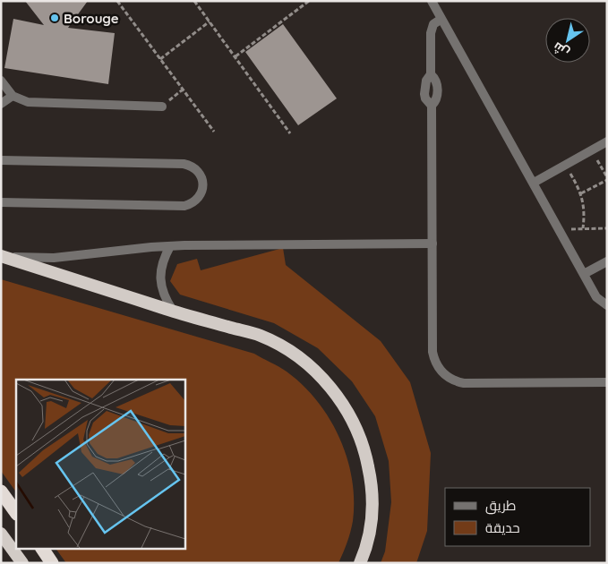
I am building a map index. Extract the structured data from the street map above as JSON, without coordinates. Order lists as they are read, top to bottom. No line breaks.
{"places":["Borouge"],"legend":["طريق","حديقة"],"north":"bottom left"}
